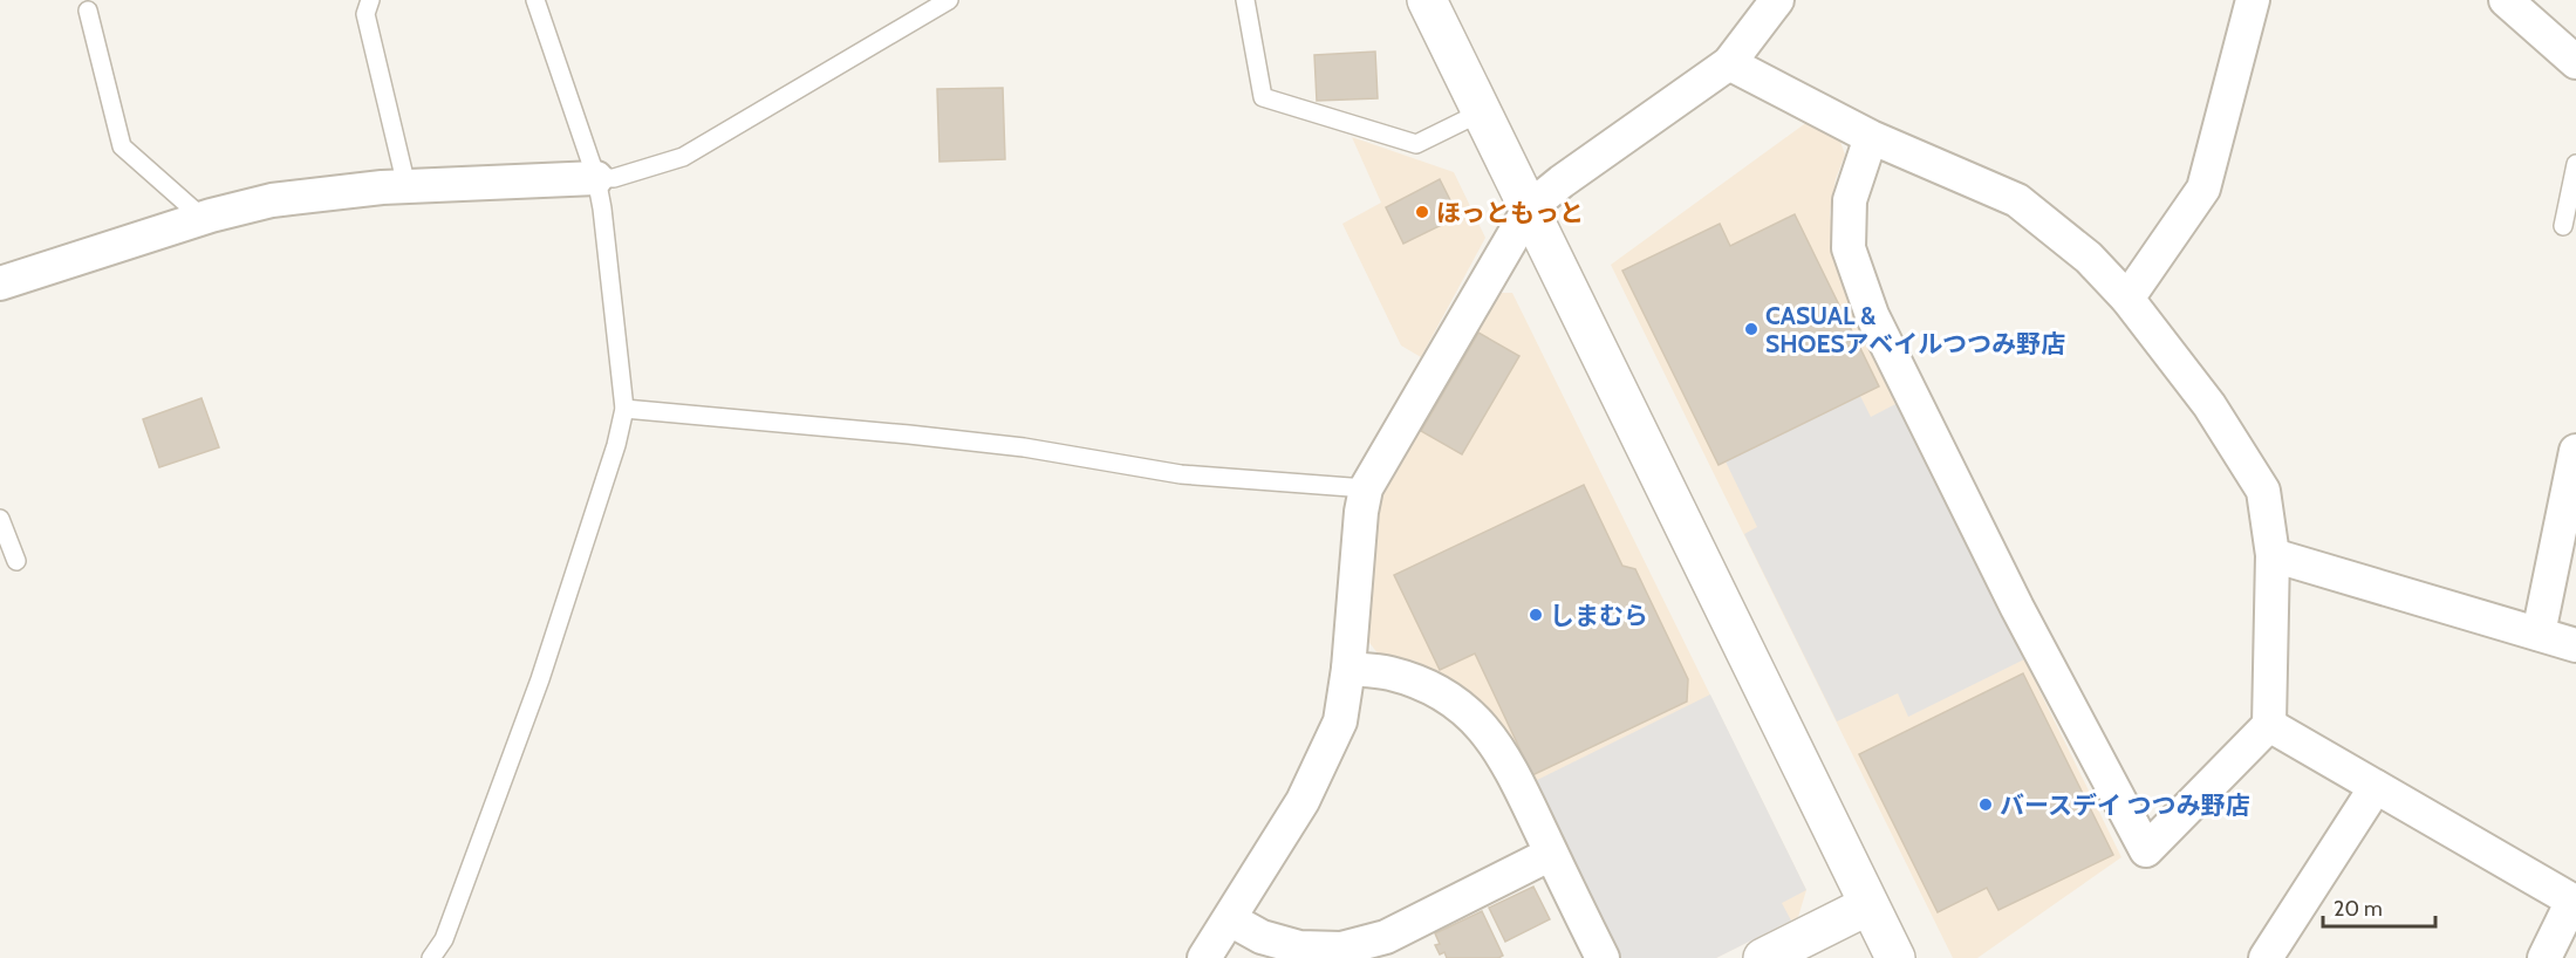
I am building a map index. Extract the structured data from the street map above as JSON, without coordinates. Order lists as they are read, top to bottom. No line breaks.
{"places":["ほっともっと","CASUAL & SHOESアベイルつつみ野店","しまむら","バースデイ つつみ野店"],"scale_bar":"20 m"}
